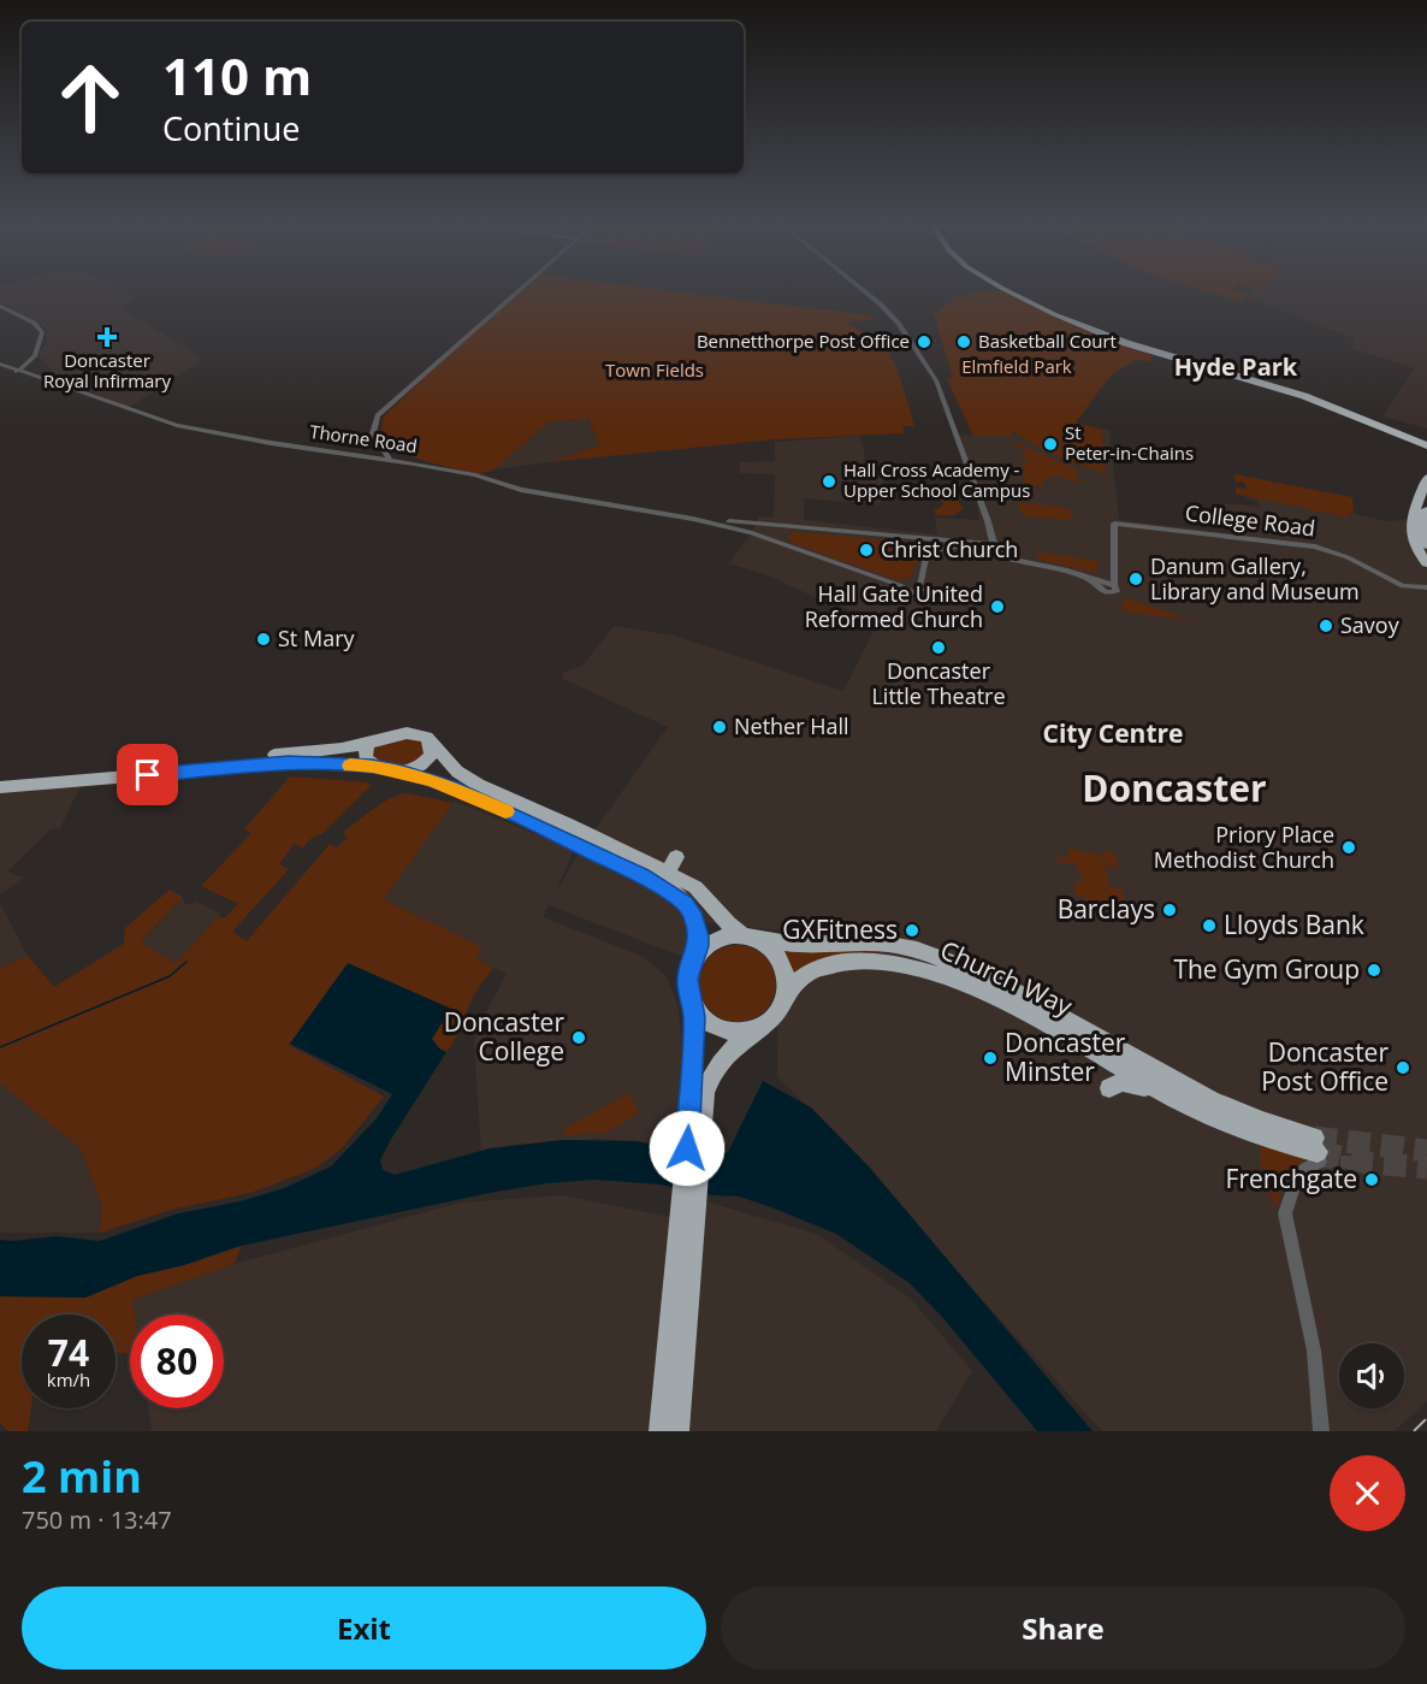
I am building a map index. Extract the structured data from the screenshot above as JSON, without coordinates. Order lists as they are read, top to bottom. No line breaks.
{"streets":{"highway":["Church Way"],"street":["Thorne Road","College Road"]},"districts":["Hyde Park","City Centre","Doncaster"],"parks":["Elmfield Park","Town Fields"],"places":{"health":["Doncaster Royal Infirmary"],"other":["Bennetthorpe Post Office","Basketball Court","St Peter-in-Chains","Hall Cross Academy - Upper School Campus","Christ Church","Danum Gallery, Library and Museum","Hall Gate United Reformed Church","Savoy","St Mary","Doncaster Little Theatre","Nether Hall","Priory Place Methodist Church","Barclays","Lloyds Bank","GXFitness","The Gym Group","Doncaster College","Doncaster Minster","Doncaster Post Office","Frenchgate"]},"page":{"turn":["110 m","Continue"],"speed":"74 km/h","limit":"80","heading":["2 min","750 m · 13:47"],"buttons":["Exit","Share"]}}
